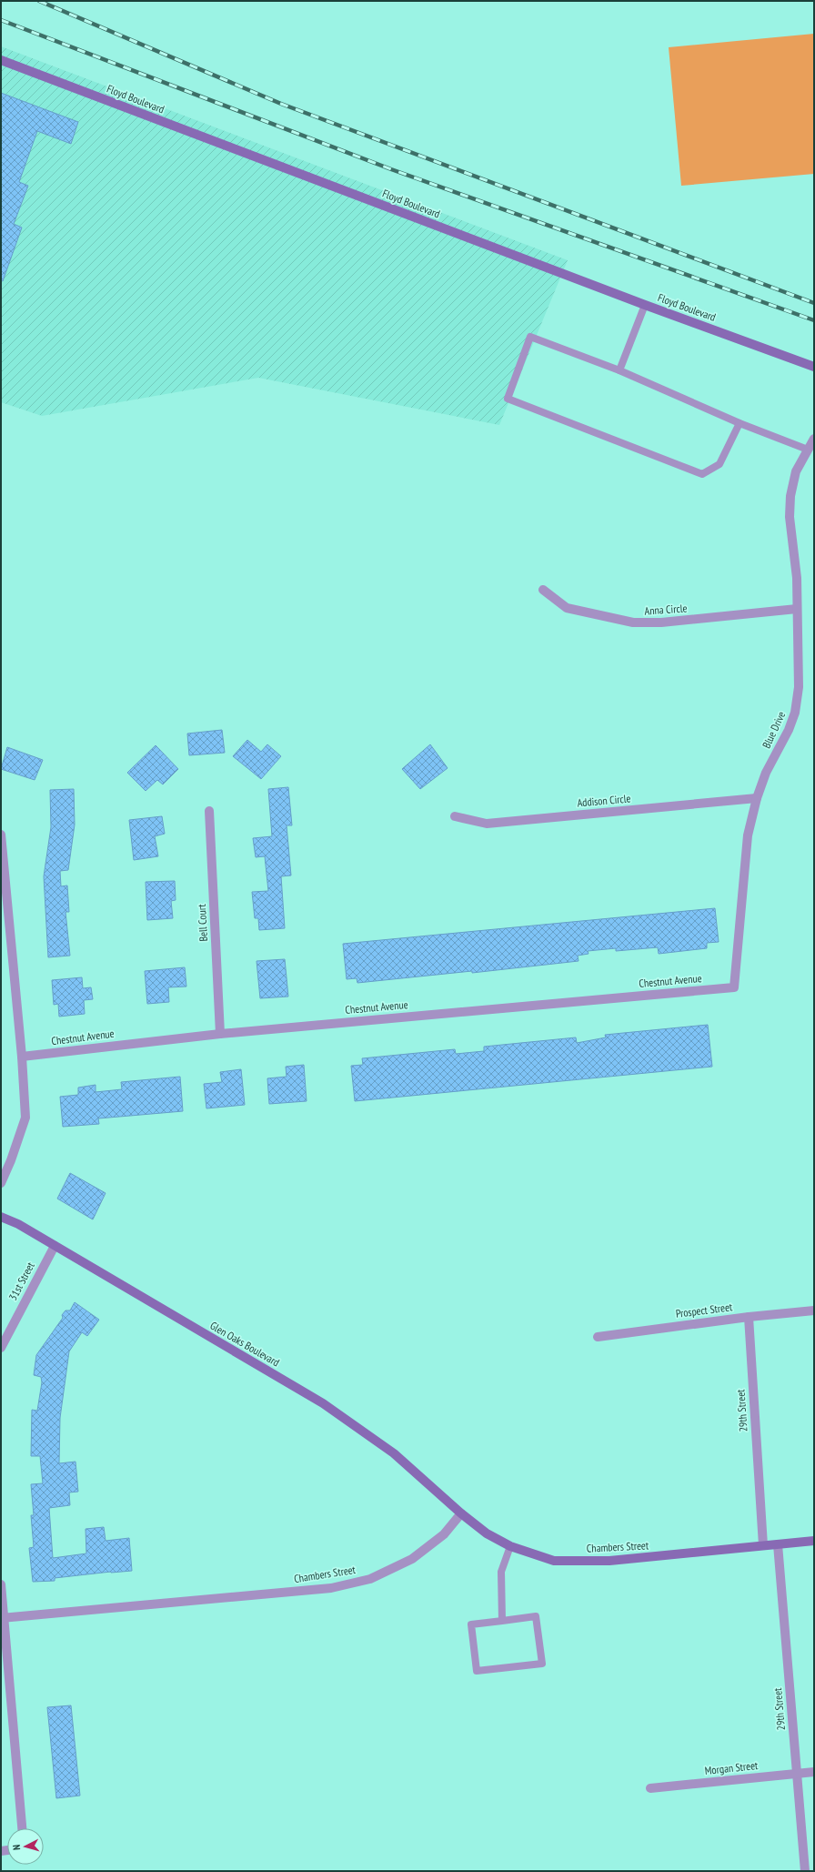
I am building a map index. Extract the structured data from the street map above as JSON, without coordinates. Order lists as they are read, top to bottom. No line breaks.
{"streets":{"main road":["Floyd Boulevard","Glen Oaks Boulevard","Chambers Street"],"street":["Anna Circle","Blue Drive","Addison Circle","Bell Court","Chestnut Avenue","31st Street","Prospect Street","29th Street","Morgan Street"]},"crossings":[["Anna Circle","Blue Drive"],["Blue Drive","Addison Circle"],["Blue Drive","Chestnut Avenue"],["Bell Court","Chestnut Avenue"],["31st Street","Glen Oaks Boulevard"],["Prospect Street","29th Street"],["Glen Oaks Boulevard","Chambers Street"],["29th Street","Chambers Street"],["29th Street","Morgan Street"]],"north":"left"}
